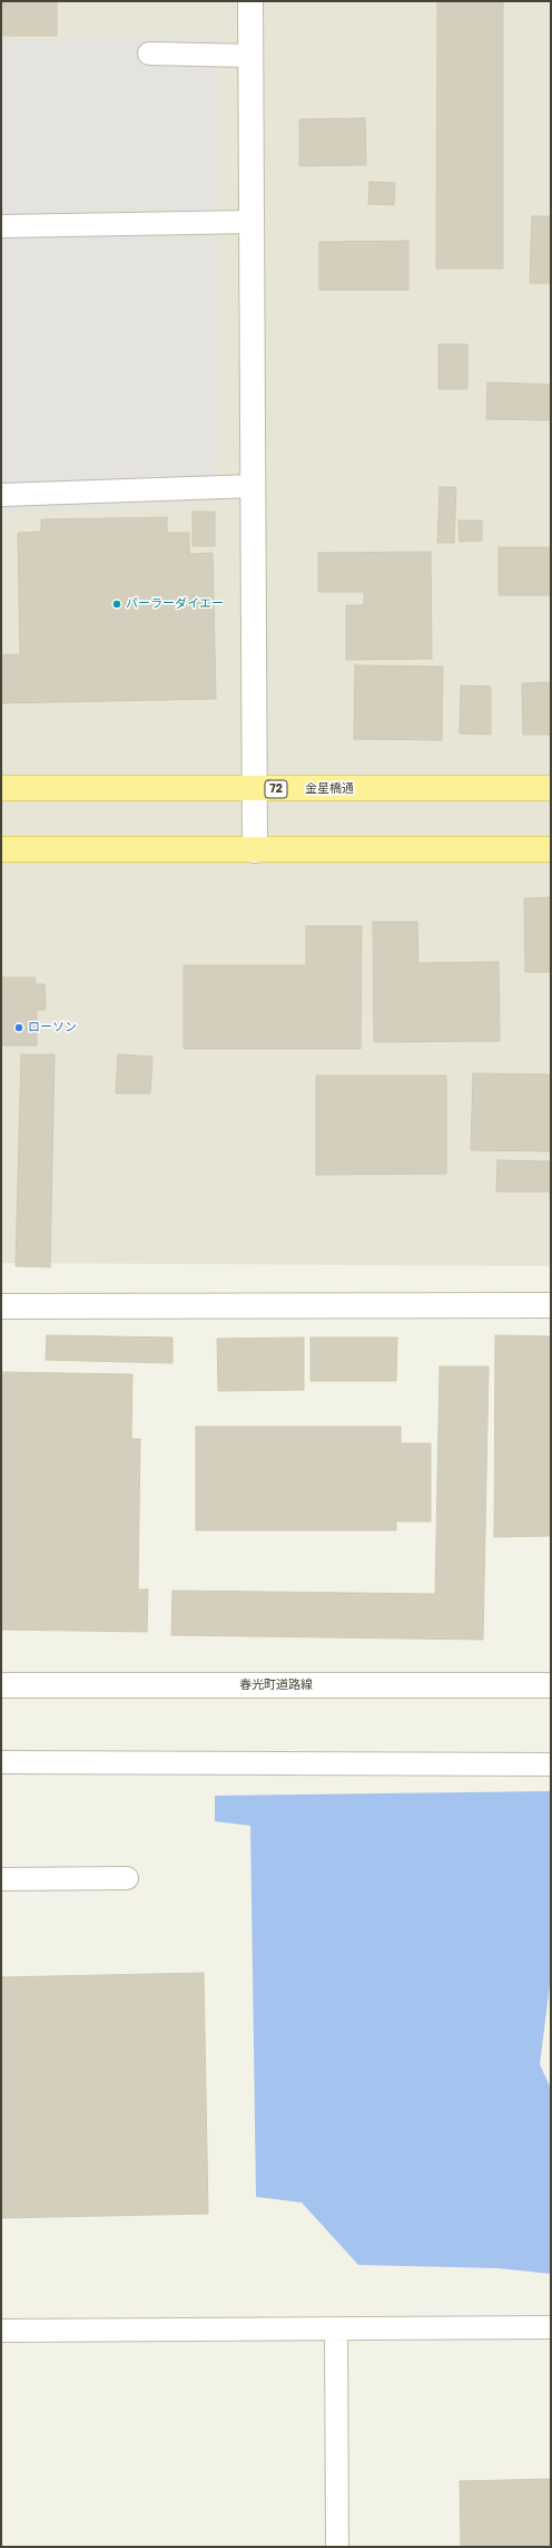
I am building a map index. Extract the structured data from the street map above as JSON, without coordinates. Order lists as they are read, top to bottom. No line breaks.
{"streets":{"main road":["72","金星橋通"],"street":["春光町道路線"]},"places":["パーラーダイエー","ローソン"]}
